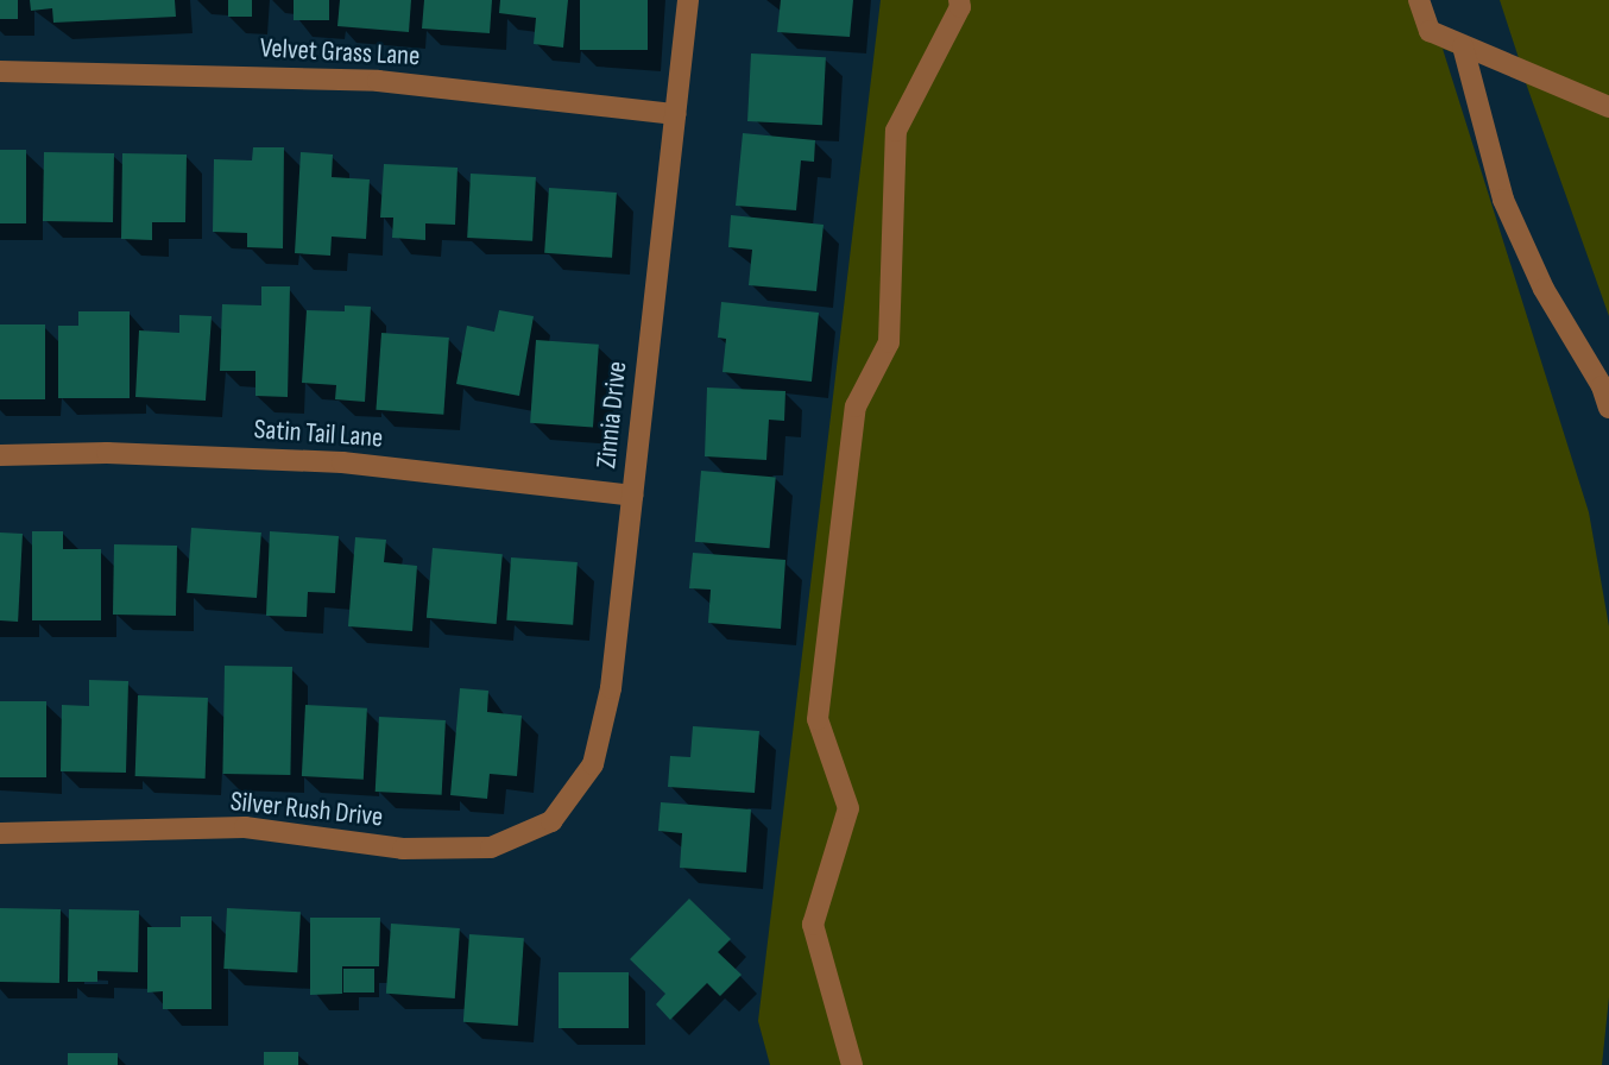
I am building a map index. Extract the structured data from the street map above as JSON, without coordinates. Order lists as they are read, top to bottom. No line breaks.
{"streets":{"street":["Velvet Grass Lane","Zinnia Drive","Satin Tail Lane","Silver Rush Drive"]},"crossings":[["Velvet Grass Lane","Zinnia Drive"],["Zinnia Drive","Satin Tail Lane"],["Zinnia Drive","Silver Rush Drive"]]}
